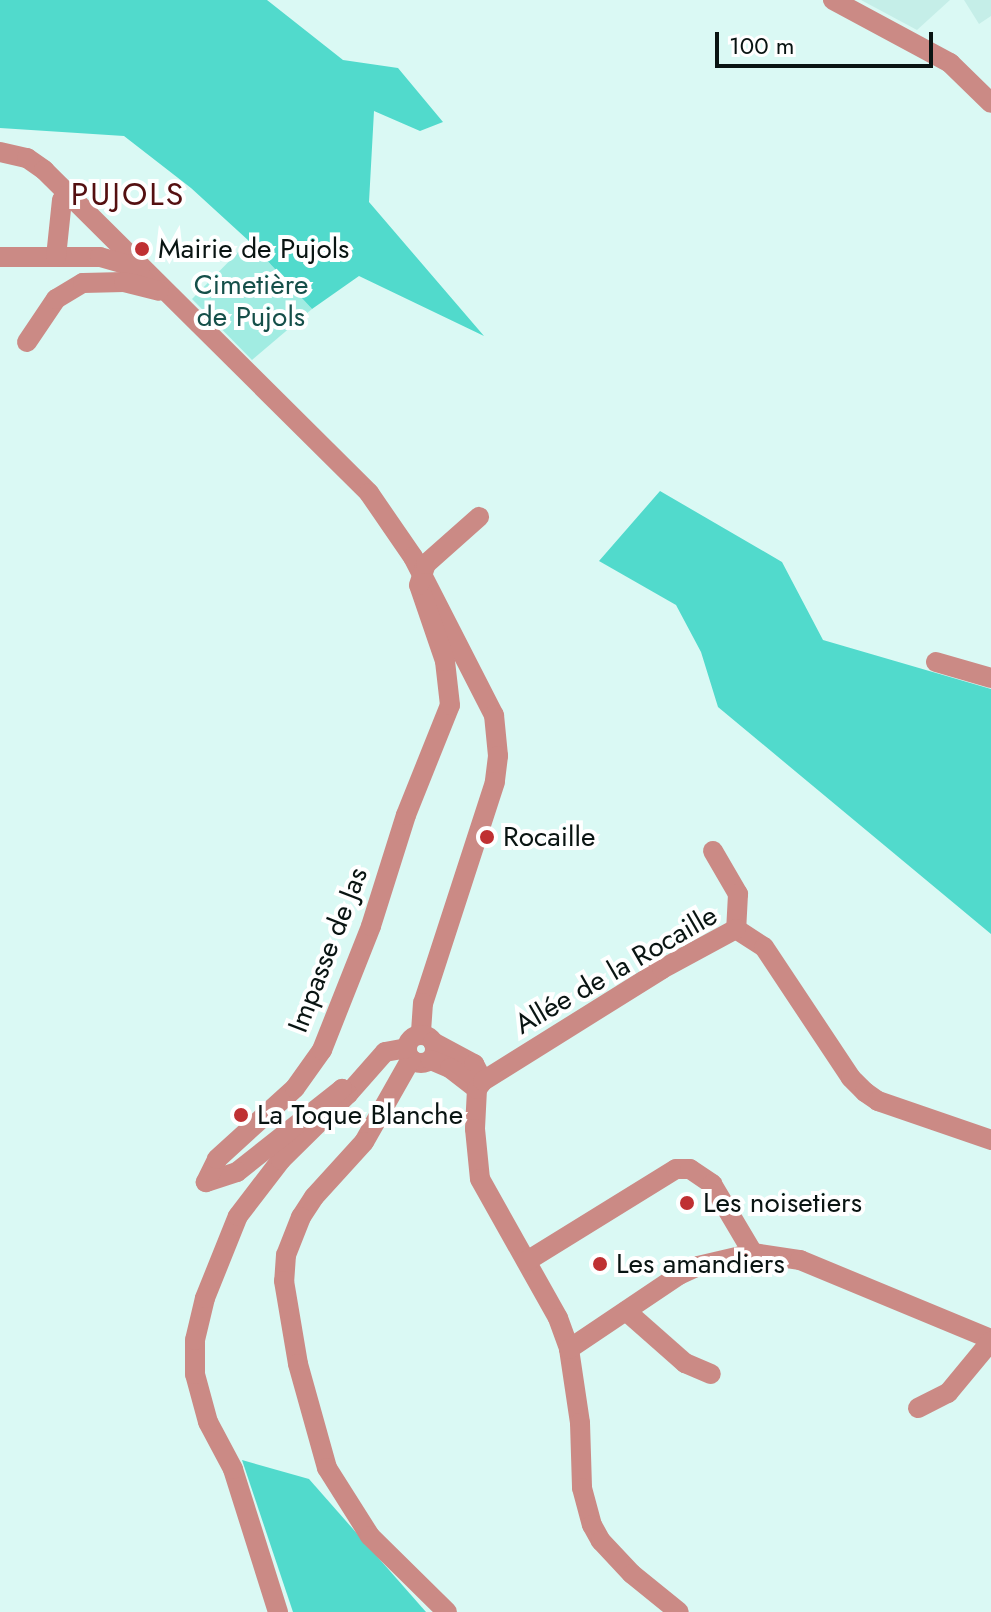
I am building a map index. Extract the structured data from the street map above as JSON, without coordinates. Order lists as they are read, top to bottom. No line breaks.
{"streets":{"street":["Impasse de Jas","Allée de la Rocaille"]},"districts":["PUJOLS"],"parks":["Cimetière de Pujols"],"places":["Mairie de Pujols","Rocaille","La Toque Blanche","Les noisetiers","Les amandiers"],"scale_bar":"100 m"}
